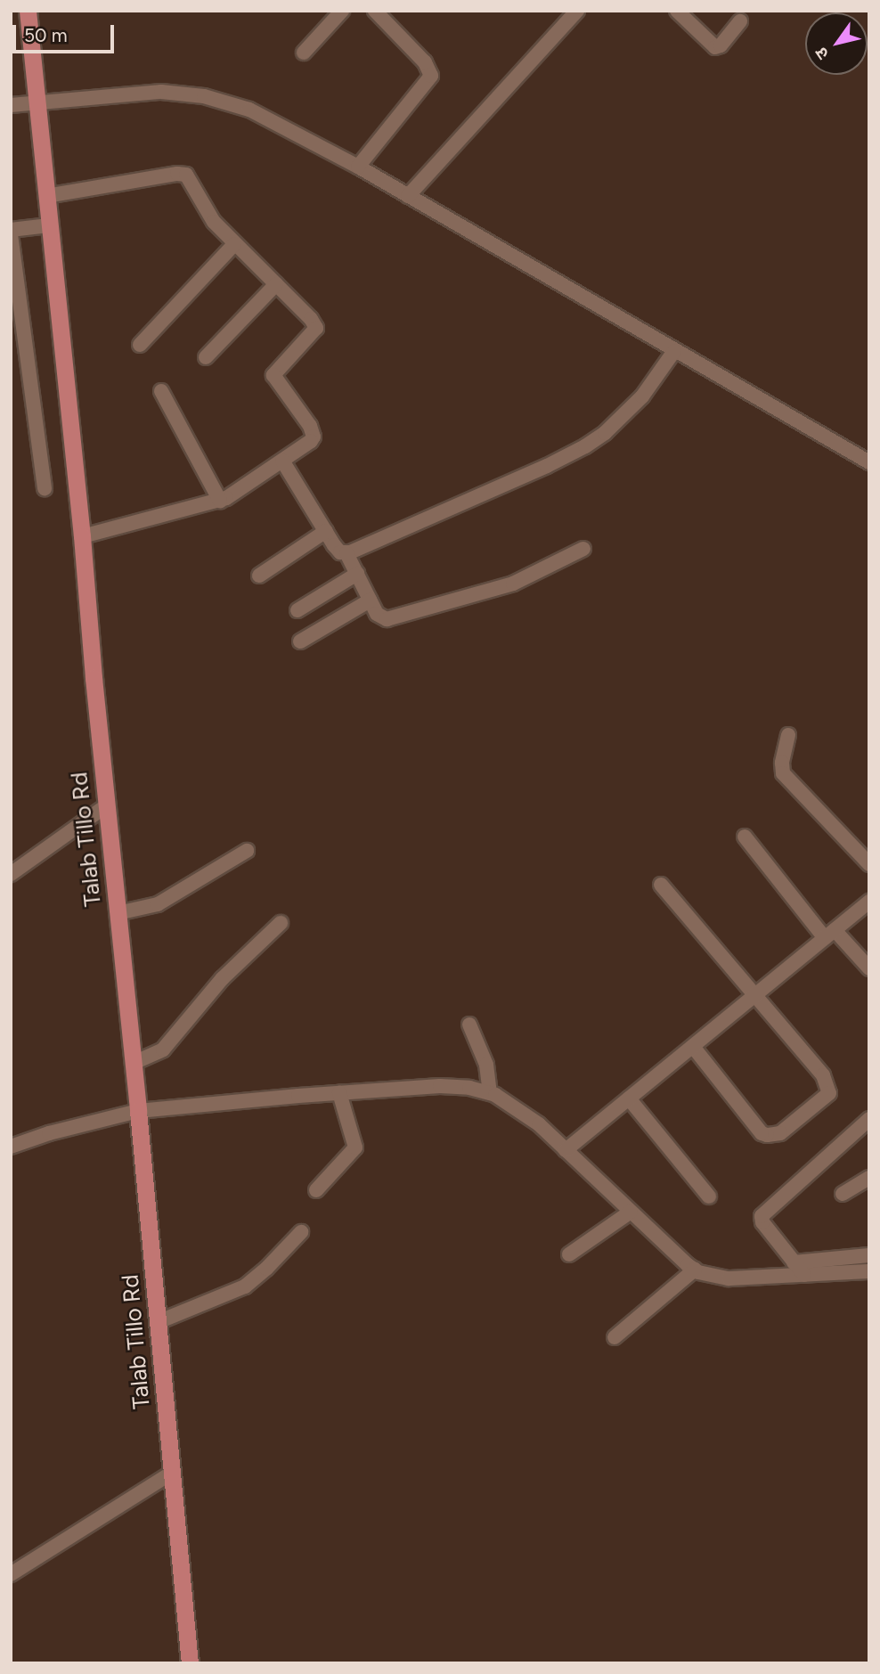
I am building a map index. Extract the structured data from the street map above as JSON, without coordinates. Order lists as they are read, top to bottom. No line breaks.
{"streets":{"main road":["Talab Tillo Rd"]},"scale_bar":"50 m","north":"bottom left"}
